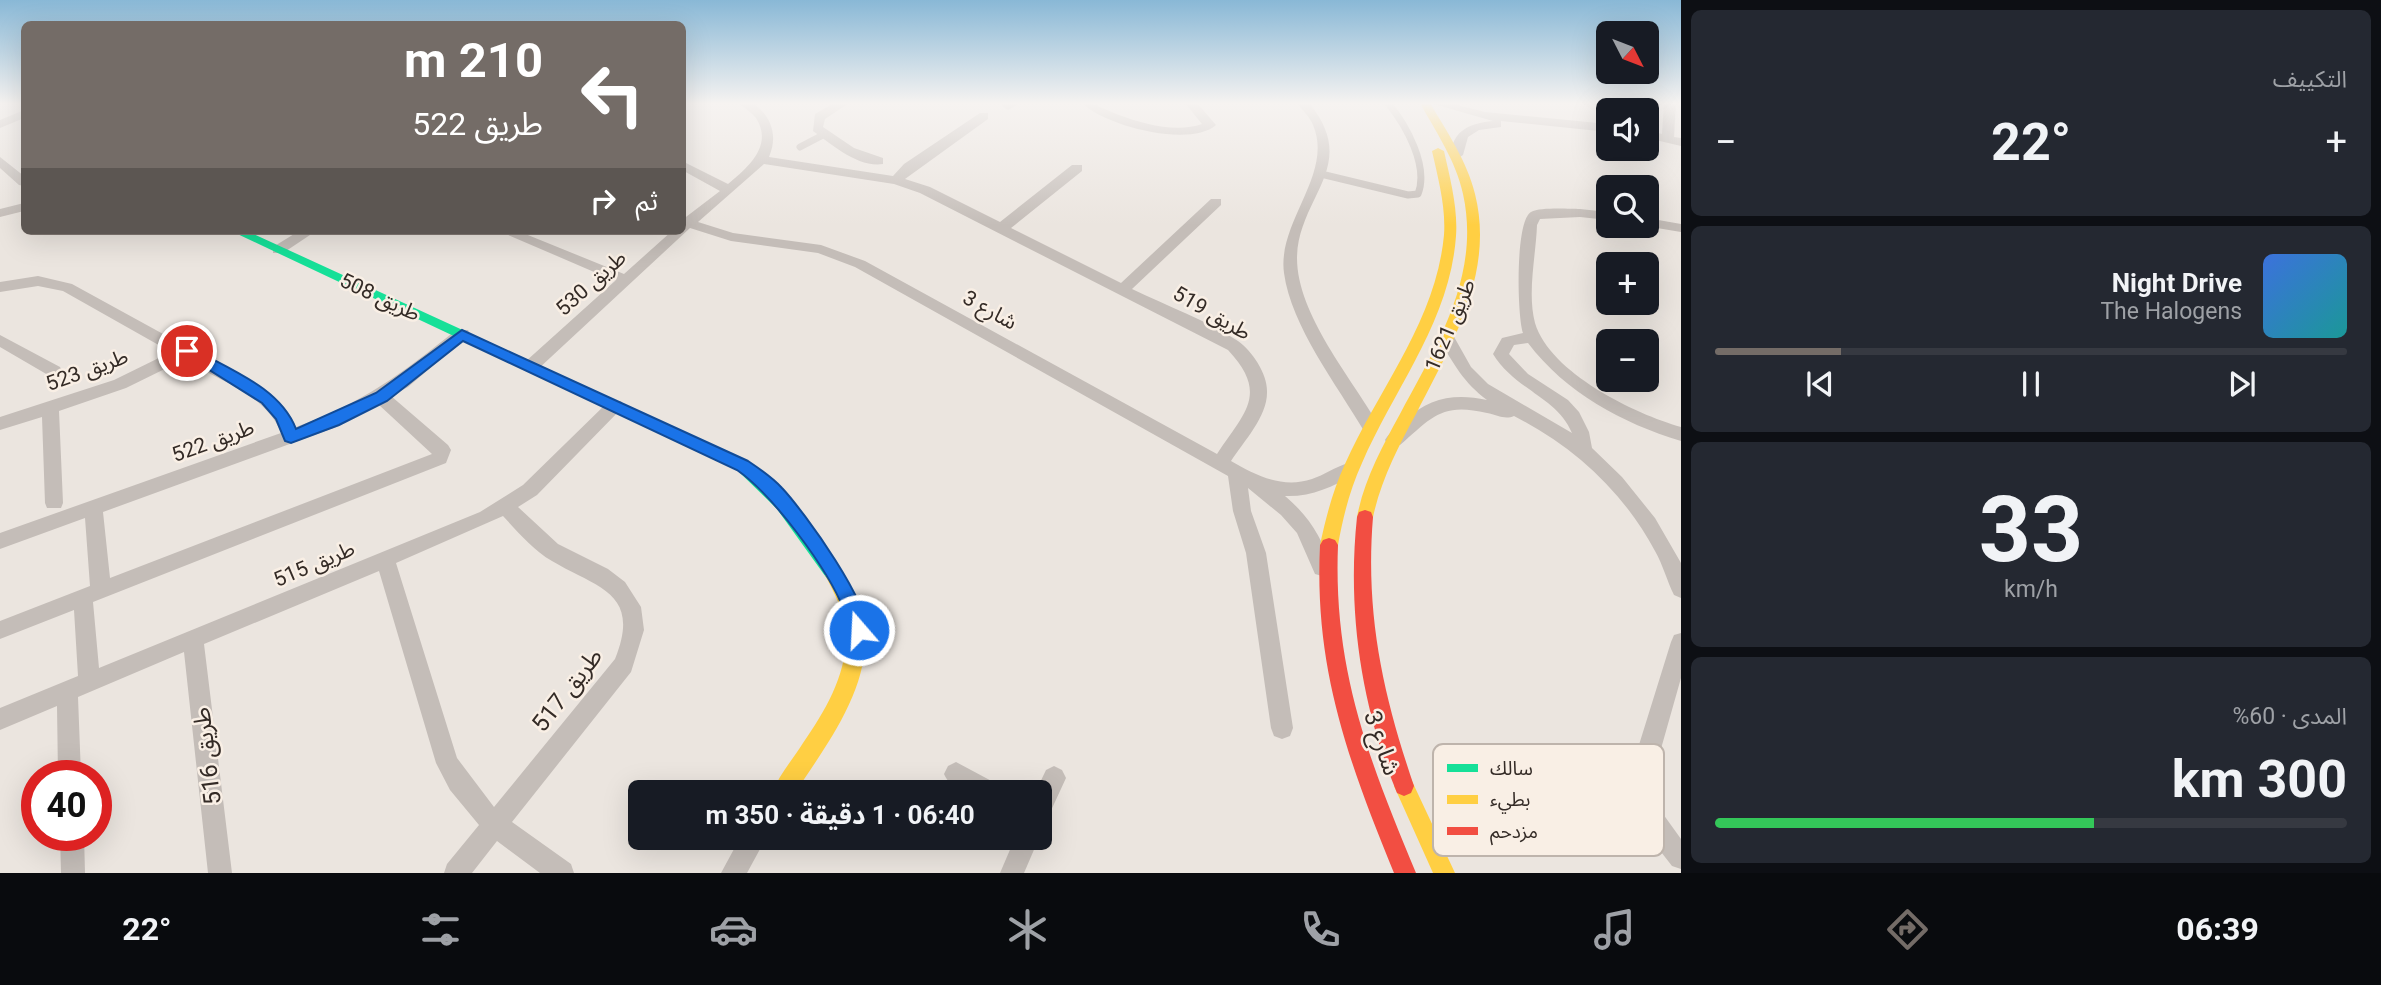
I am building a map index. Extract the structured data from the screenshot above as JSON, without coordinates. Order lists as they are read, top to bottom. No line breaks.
{"streets":{"street":["طريق 530","طريق 508","شارع 3","طريق 519","طريق 1621","طريق 523","طريق 522","طريق 515","طريق 517","طريق 516"]},"crossings":[["طريق 530","طريق 508"],["طريق 530","طريق 519"],["طريق 508","طريق 522"],["طريق 508","طريق 515"],["شارع 3","طريق 519"],["شارع 3","طريق 1621"],["طريق 515","طريق 517"],["طريق 515","طريق 516"]],"legend":["سالك","بطيء","مزدحم"],"north":"bottom right","page":{"tile":["التكييف",["33","km/h"],["المدى · 60%","300 km"]],"map_buttons":["+","−"],"turn":["210 m","طريق 522"],"heat":["−","22°","+"],"then":"ثم","song":["Night Drive","The Halogens"],"limit":"40","trip":"06:40 · 1 دقيقة · 350 m","tabs":["06:39","22°"]}}
